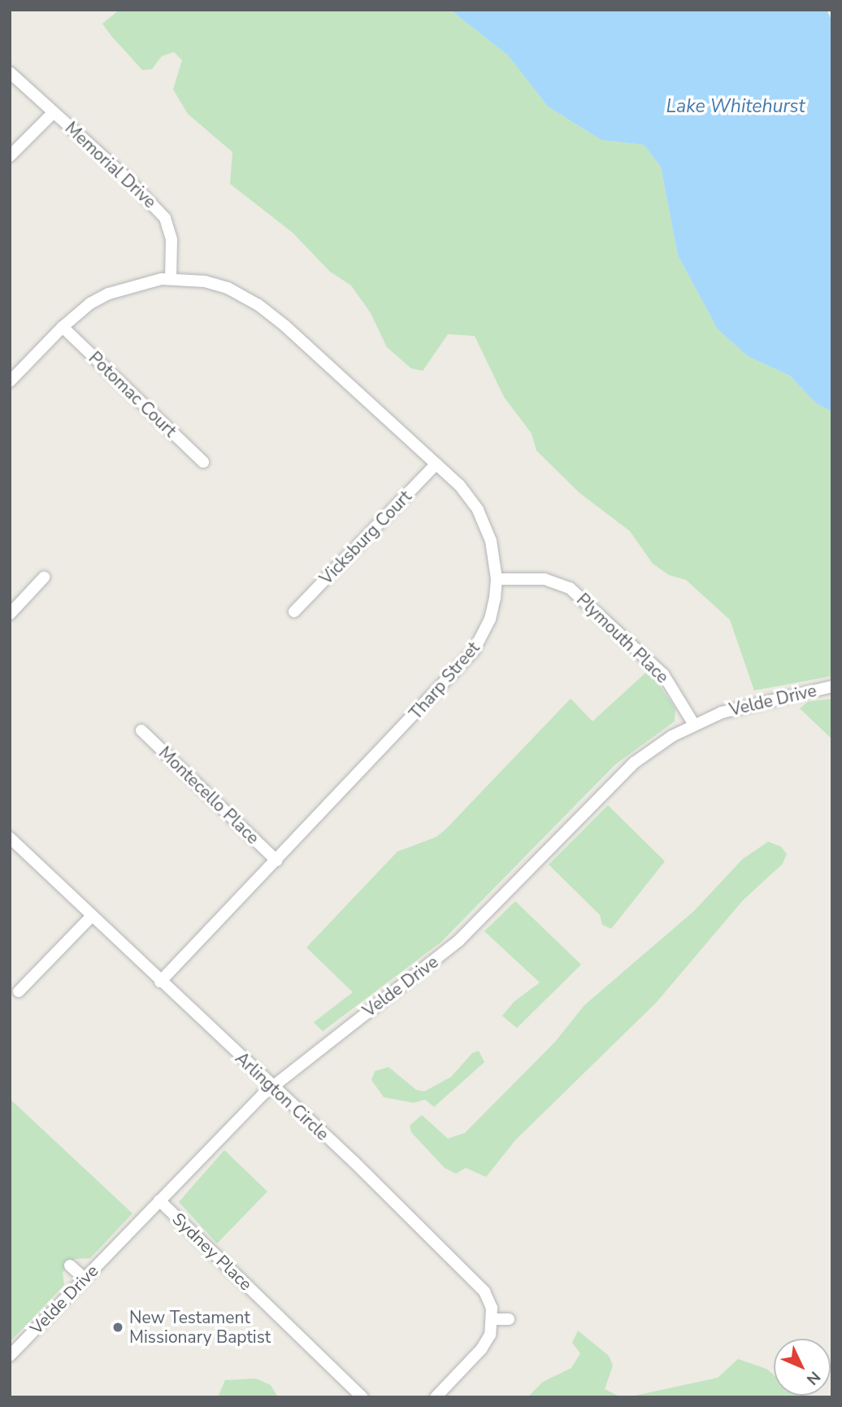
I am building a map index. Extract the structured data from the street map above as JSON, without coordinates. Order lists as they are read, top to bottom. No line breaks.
{"streets":{"street":["Memorial Drive","Potomac Court","Vicksburg Court","Plymouth Place","Tharp Street","Velde Drive","Montecello Place","Arlington Circle","Sydney Place"]},"crossings":[["Memorial Drive","Tharp Street"],["Vicksburg Court","Tharp Street"],["Plymouth Place","Tharp Street"],["Plymouth Place","Velde Drive"],["Tharp Street","Montecello Place"],["Tharp Street","Arlington Circle"],["Velde Drive","Arlington Circle"],["Velde Drive","Sydney Place"]],"water":["Lake Whitehurst"],"places":["New Testament Missionary Baptist"],"north":"bottom right"}
